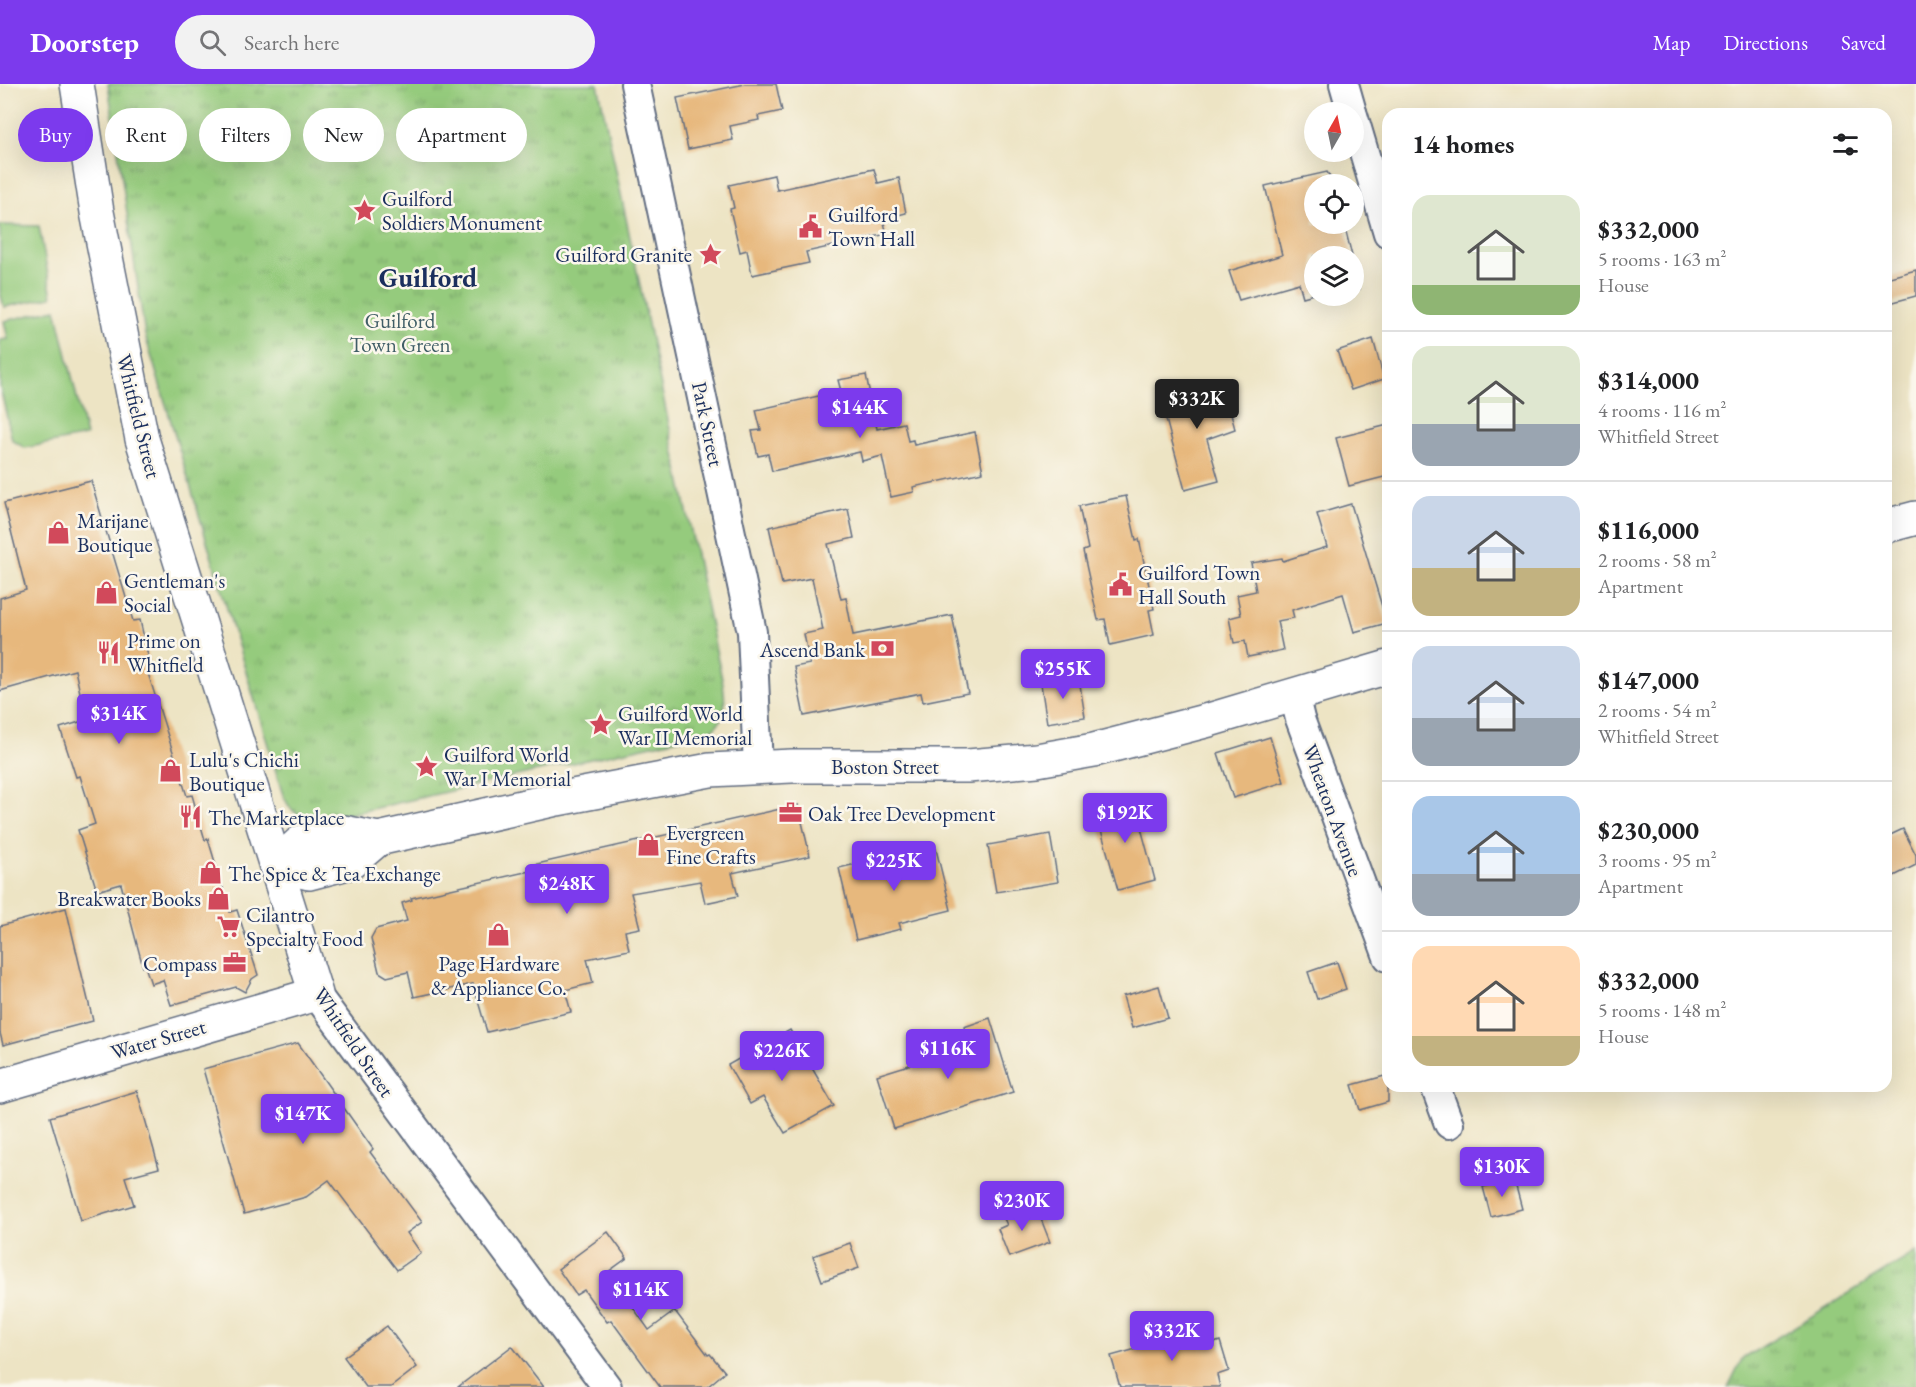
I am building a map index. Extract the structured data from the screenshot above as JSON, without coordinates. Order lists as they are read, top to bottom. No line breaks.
{"streets":{"main road":["Whitfield Street","Boston Street","Water Street"],"street":["Park Street","Wheaton Avenue"]},"crossings":[["Whitfield Street","Boston Street"],["Whitfield Street","Water Street"],["Park Street","Boston Street"],["Boston Street","Wheaton Avenue"]],"districts":["Guilford"],"parks":["Guilford Town Green"],"places":{"place":["Guilford Soldiers Monument","Guilford Granite","Guilford World War II Memorial","Guilford World War I Memorial"],"public building":["Guilford Town Hall","Guilford Town Hall South"],"shop":["Marijane Boutique","Gentleman's Social","Lulu's Chichi Boutique","Evergreen Fine Crafts","The Spice & Tea Exchange","Breakwater Books","Page Hardware & Appliance Co."],"bank":["Ascend Bank"],"restaurant":["Prime on Whitfield","The Marketplace"],"office":["Oak Tree Development","Compass"],"supermarket":["Cilantro Specialty Food"]},"north":"top","page":{"header":"Doorstep","search":"Search here","nav":["Map","Directions","Saved"],"chip":["Buy","Rent","Filters","New","Apartment"],"heading":"14 homes","list":[{"name":"$332,000","note":"5 rooms · 163 m² · House"},{"name":"$314,000","note":"4 rooms · 116 m² · Whitfield Street"},{"name":"$116,000","note":"2 rooms · 58 m² · Apartment"},{"name":"$147,000","note":"2 rooms · 54 m² · Whitfield Street"},{"name":"$230,000","note":"3 rooms · 95 m² · Apartment"},{"name":"$332,000","note":"5 rooms · 148 m² · House"}],"price":["$332K","$144K","$255K","$314K","$192K","$225K","$248K","$116K","$226K","$147K","$130K","$230K","$114K","$332K"]}}
